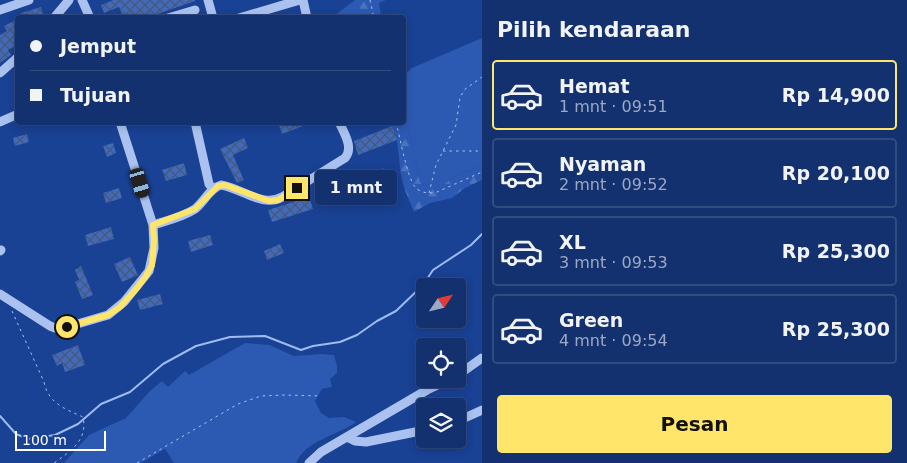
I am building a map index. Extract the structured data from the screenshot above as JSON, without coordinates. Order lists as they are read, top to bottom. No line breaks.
{"scale_bar":"100 m","north":"top right","page":{"heading":"Pilih kendaraan","banner":["Jemput","Tujuan"],"list":[{"name":"Hemat","note":"1 mnt · 09:51","value":"Rp 14,900"},{"name":"Nyaman","note":"2 mnt · 09:52","value":"Rp 20,100"},{"name":"XL","note":"3 mnt · 09:53","value":"Rp 25,300"},{"name":"Green","note":"4 mnt · 09:54","value":"Rp 25,300"}],"bubble":"1 mnt","buttons":"Pesan","scale":"100 m"}}
